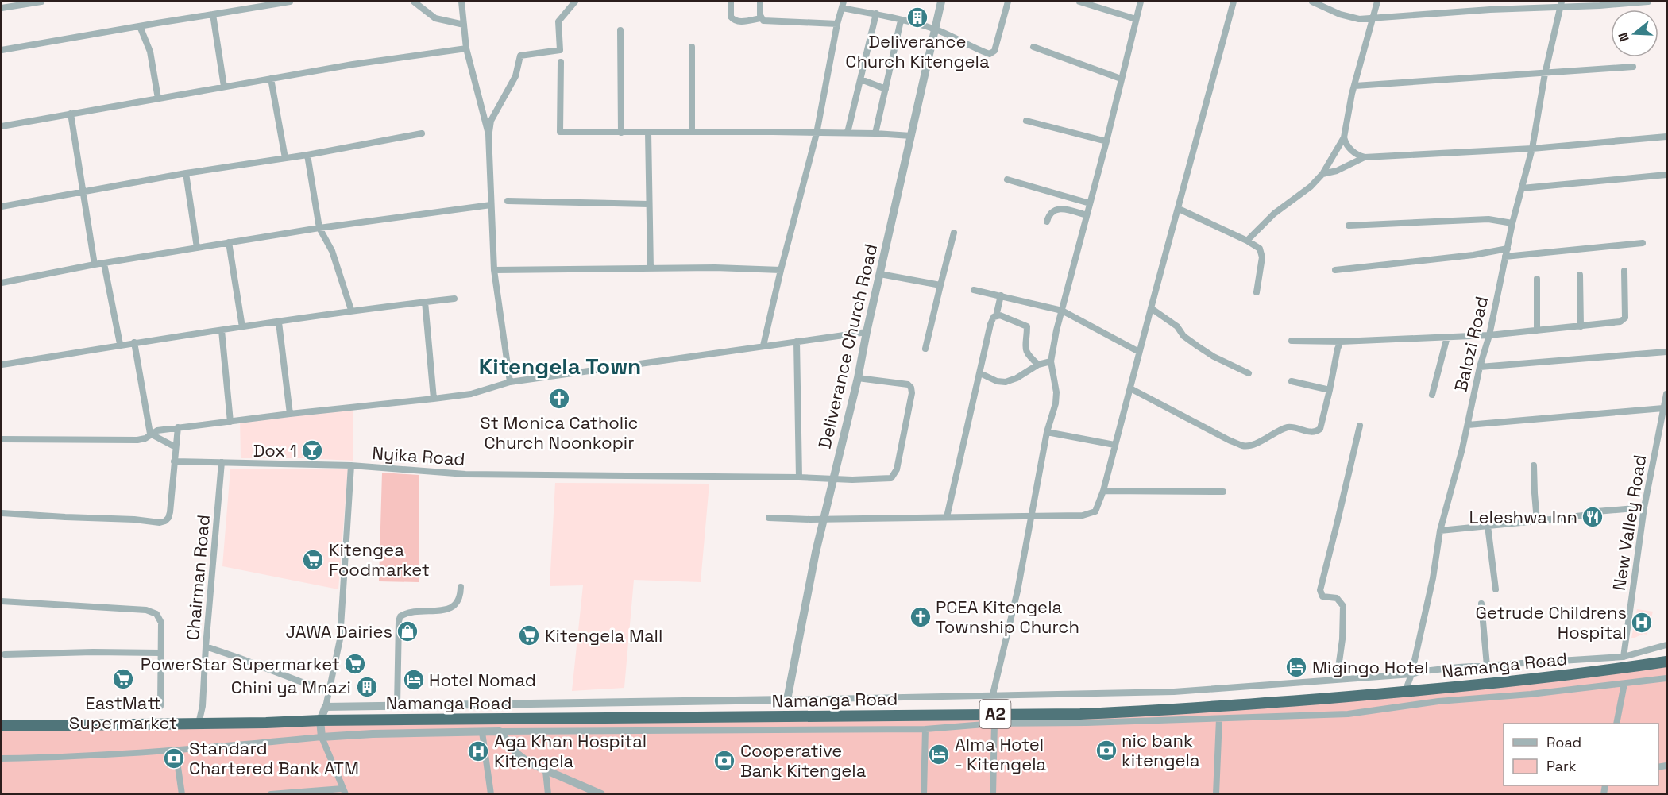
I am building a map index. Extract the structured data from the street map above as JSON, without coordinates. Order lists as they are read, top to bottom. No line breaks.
{"streets":{"highway":["Namanga Road","A2"],"street":["Balozi Road","Deliverance Church Road","Nyika Road","New Valley Road","Chairman Road"]},"crossings":[["Balozi Road","Namanga Road"],["Deliverance Church Road","Nyika Road"],["Nyika Road","Chairman Road"],["Chairman Road","Namanga Road"]],"districts":["Kitengela Town"],"places":{"building":["Deliverance Church Kitengela","Chini ya Mnazi"],"church":["St Monica Catholic Church Noonkopir","PCEA Kitengela Township Church"],"bar":["Dox 1"],"restaurant":["Leleshwa Inn"],"supermarket":["Kitengea Foodmarket","Kitengela Mall","PowerStar Supermarket","EastMatt Supermarket"],"hospital":["Getrude Childrens Hospital","Aga Khan Hospital Kitengela"],"shop":["JAWA Dairies"],"hotel":["Migingo Hotel","Hotel Nomad","Alma Hotel - Kitengela"],"bank":["nic bank kitengela","Standard Chartered Bank ATM","Cooperative Bank Kitengela"]},"legend":["Road","Park"],"north":"left"}
